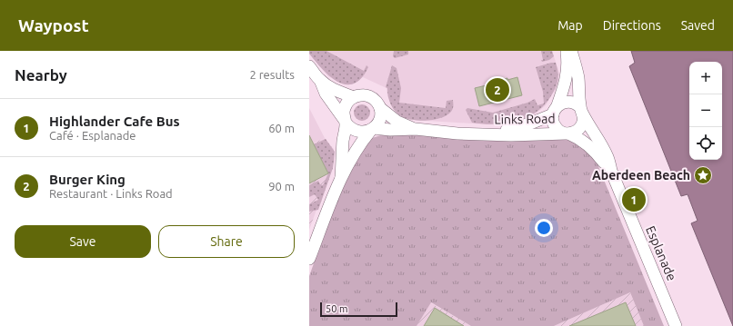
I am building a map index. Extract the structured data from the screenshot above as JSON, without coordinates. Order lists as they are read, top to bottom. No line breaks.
{"streets":{"street":["Links Road","Esplanade"]},"crossings":[["Links Road","Esplanade"]],"places":{"place":["Aberdeen Beach"]},"scale_bar":"50 m","page":{"header":"Waypost","nav":["Map","Directions","Saved"],"heading":["Nearby","2 results"],"map_buttons":["+","−"],"pins":["2","1"],"list":[{"mark":"1","name":"Highlander Cafe Bus","note":"Café · Esplanade","value":"60 m"},{"mark":"2","name":"Burger King","note":"Restaurant · Links Road","value":"90 m"}],"buttons":["Save","Share"],"scale":"50 m"}}
